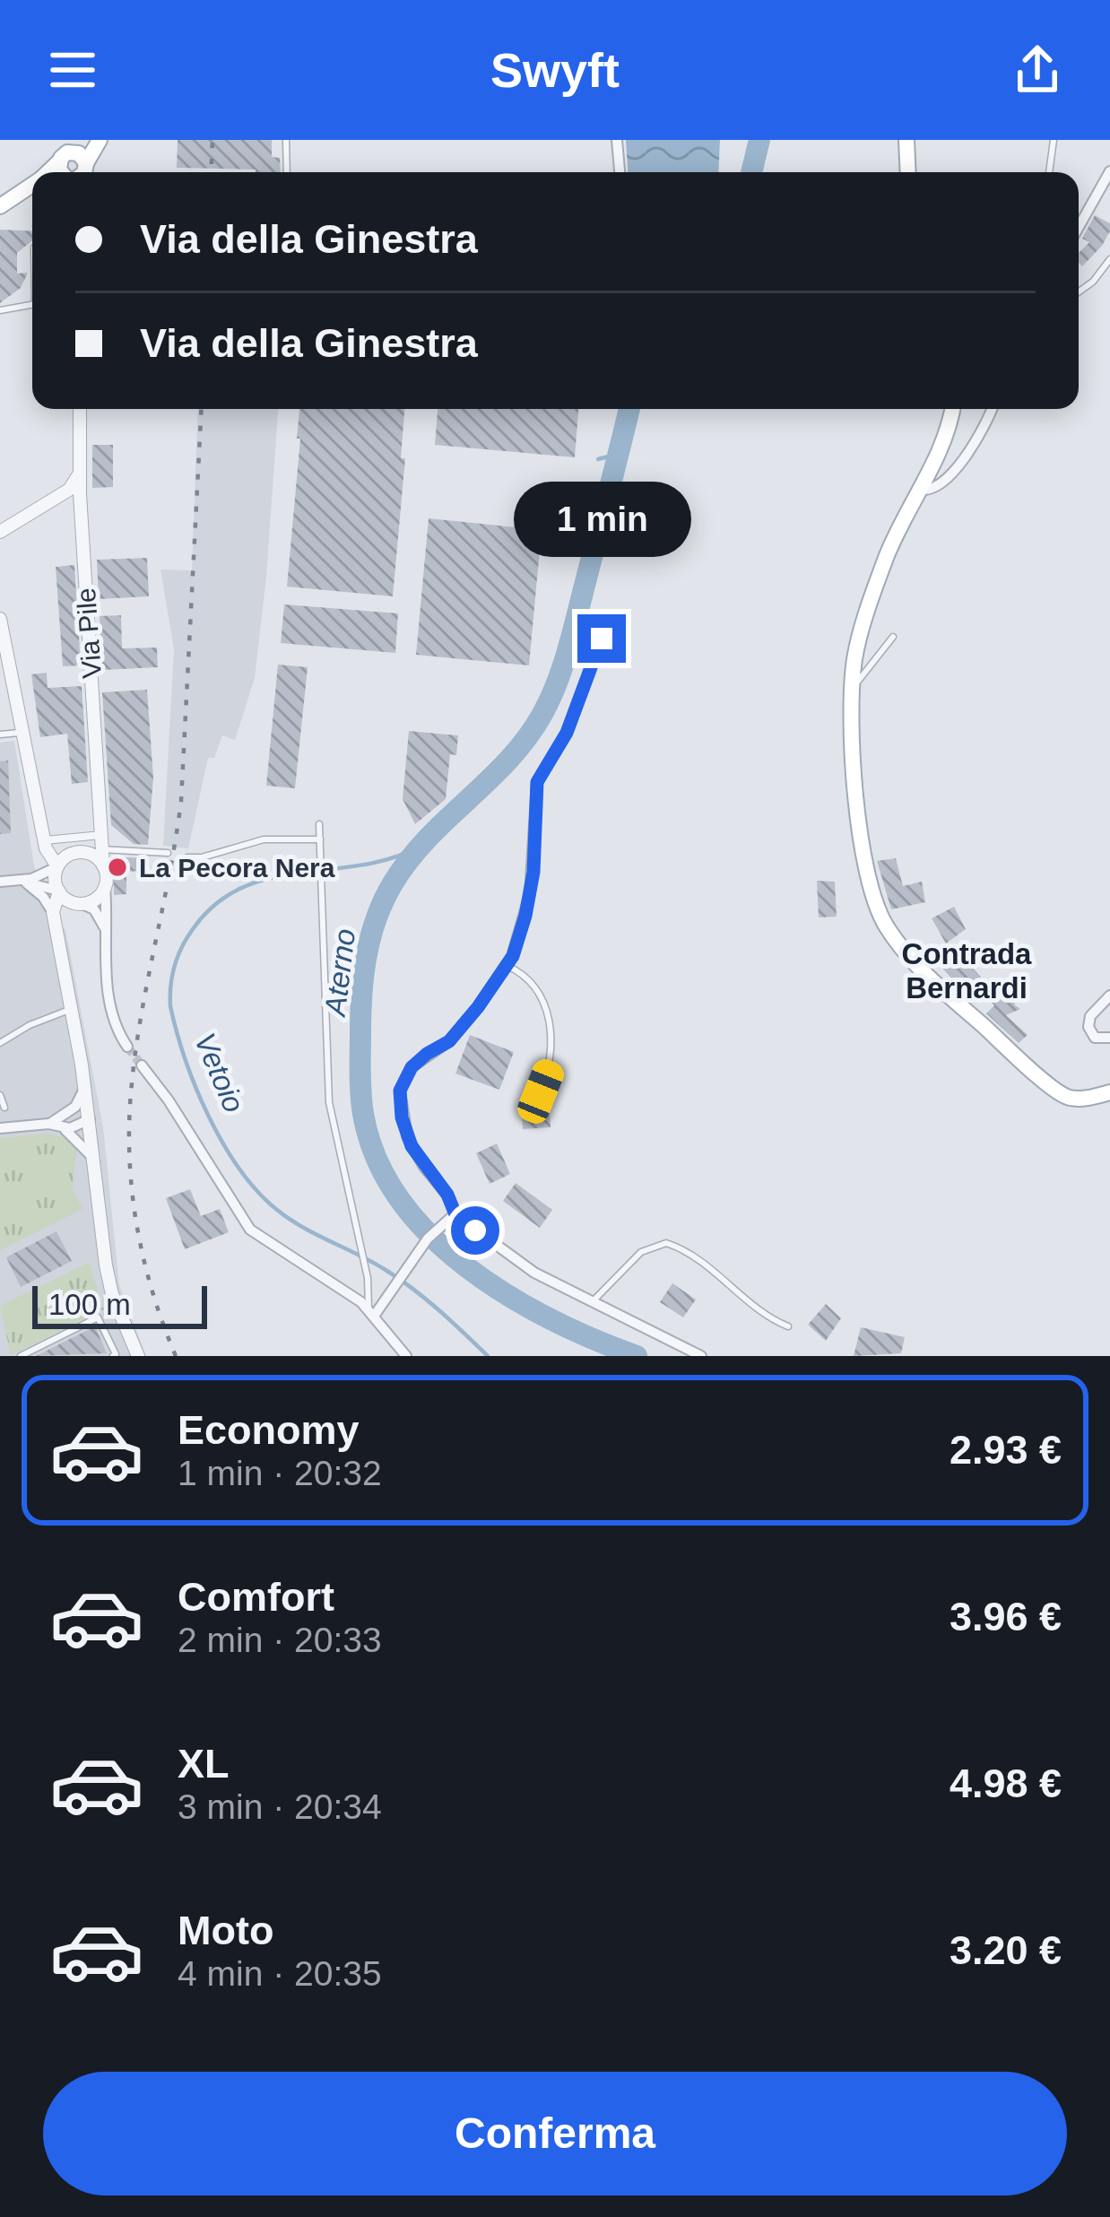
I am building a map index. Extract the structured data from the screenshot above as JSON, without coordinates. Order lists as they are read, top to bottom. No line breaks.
{"streets":{"street":["Via Pile"]},"districts":["Contrada Bernardi"],"water":["Aterno","Vetoio"],"places":["La Pecora Nera"],"scale_bar":"100 m","page":{"header":"Swyft","banner":["Via della Ginestra","Via della Ginestra"],"bubble":"1 min","scale":"100 m","list":[{"name":"Economy","note":"1 min · 20:32","value":"2.93 €"},{"name":"Comfort","note":"2 min · 20:33","value":"3.96 €"},{"name":"XL","note":"3 min · 20:34","value":"4.98 €"},{"name":"Moto","note":"4 min · 20:35","value":"3.20 €"}],"buttons":"Conferma"}}
